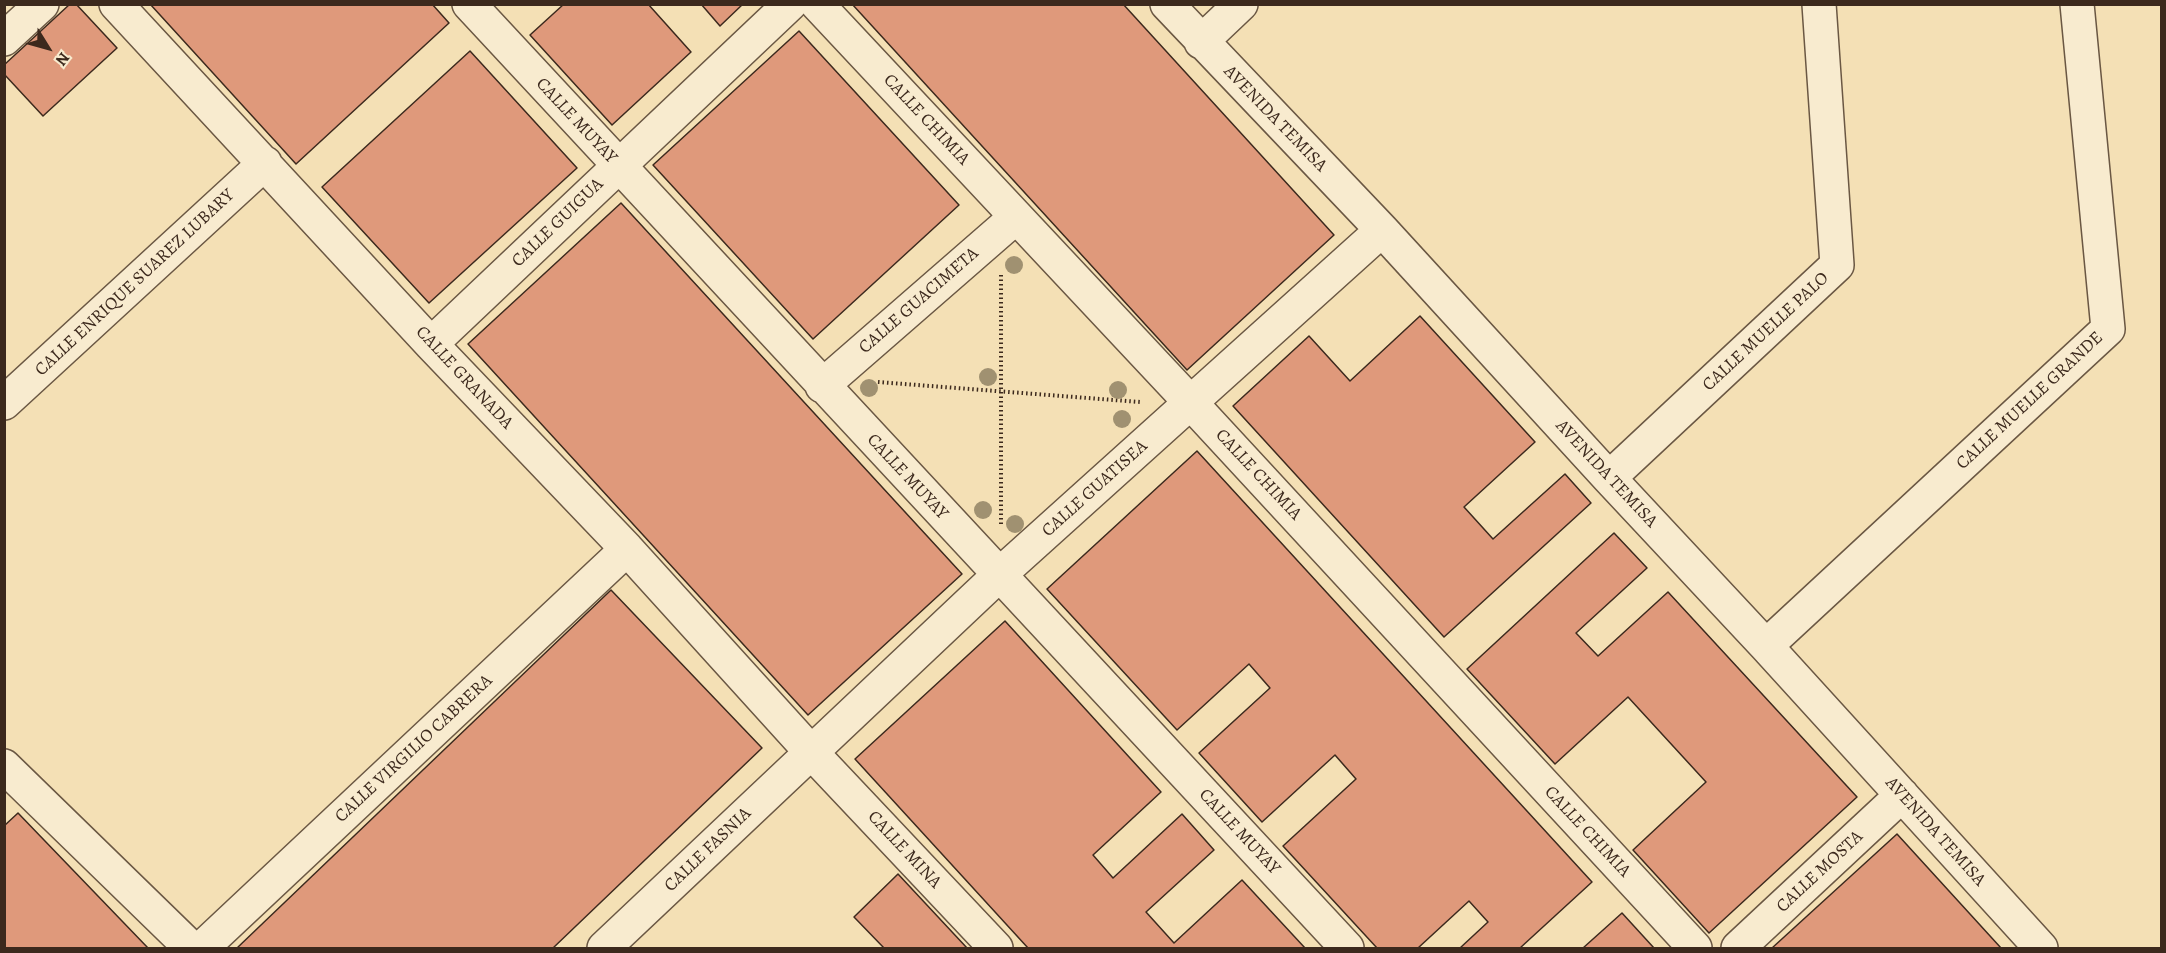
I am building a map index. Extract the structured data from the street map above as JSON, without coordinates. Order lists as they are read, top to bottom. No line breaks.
{"streets":{"street":["AVENIDA TEMISA","CALLE CHIMIA","CALLE MUYAY","CALLE GUIGUA","CALLE ENRIQUE SUAREZ LUBARY","CALLE GUACIMETA","CALLE MUELLE PALO","CALLE GRANADA","CALLE MUELLE GRANDE","CALLE GUATISEA","CALLE VIRGILIO CABRERA","CALLE FASNIA","CALLE MINA","CALLE MOSTA"]},"crossings":[["AVENIDA TEMISA","CALLE MUELLE PALO"],["AVENIDA TEMISA","CALLE MUELLE GRANDE"],["AVENIDA TEMISA","CALLE GUATISEA"],["AVENIDA TEMISA","CALLE MOSTA"],["CALLE CHIMIA","CALLE GUACIMETA"],["CALLE CHIMIA","CALLE GUATISEA"],["CALLE MUYAY","CALLE GUIGUA"],["CALLE MUYAY","CALLE GUACIMETA"],["CALLE MUYAY","CALLE GUATISEA"],["CALLE GUIGUA","CALLE GRANADA"],["CALLE ENRIQUE SUAREZ LUBARY","CALLE GRANADA"],["CALLE GRANADA","CALLE GUATISEA"],["CALLE GRANADA","CALLE VIRGILIO CABRERA"],["CALLE GRANADA","CALLE FASNIA"],["CALLE GRANADA","CALLE MINA"],["CALLE GUATISEA","CALLE FASNIA"],["CALLE GUATISEA","CALLE MINA"],["CALLE FASNIA","CALLE MINA"]],"north":"bottom right"}
